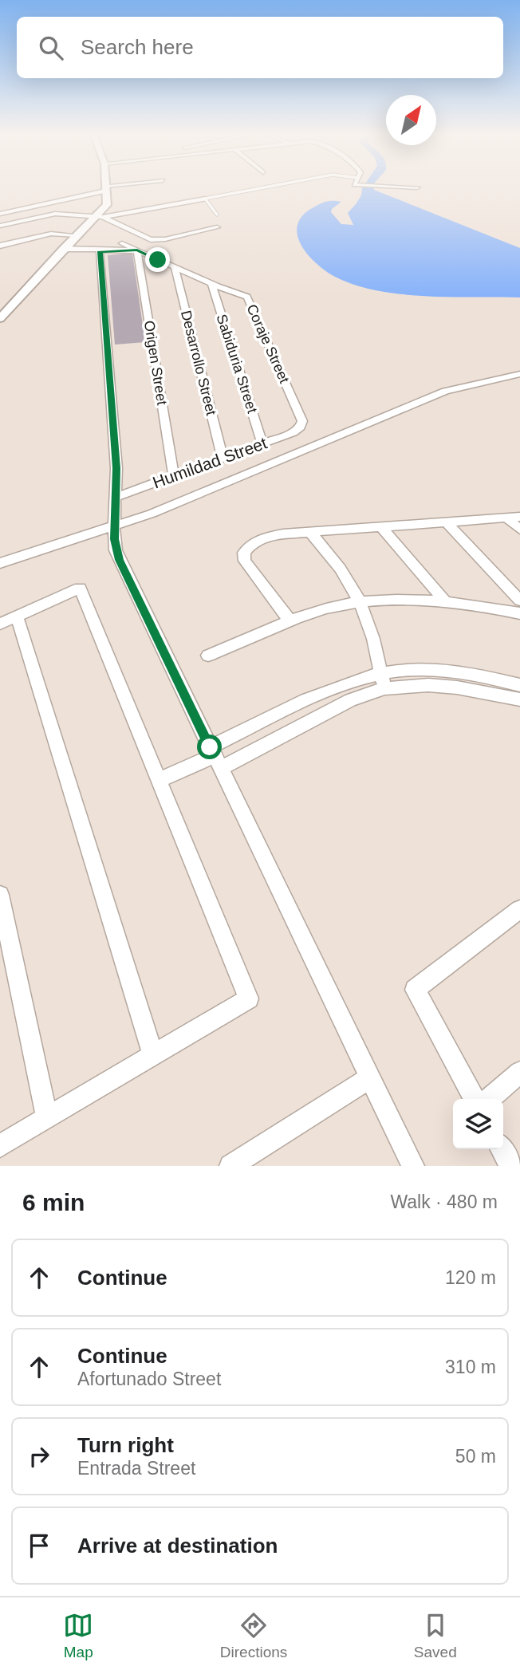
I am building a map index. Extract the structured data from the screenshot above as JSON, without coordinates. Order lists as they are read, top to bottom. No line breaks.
{"streets":{"street":["Coraje Street","Origen Street","Desarrollo Street","Sabiduria Street","Humildad Street"]},"crossings":[["Coraje Street","Origen Street"],["Coraje Street","Desarrollo Street"],["Coraje Street","Sabiduria Street"],["Coraje Street","Humildad Street"],["Origen Street","Humildad Street"],["Desarrollo Street","Humildad Street"],["Sabiduria Street","Humildad Street"]],"north":"top right","page":{"search":"Search here","heading":["6 min","Walk · 480 m"],"list":[["Continue","120 m"],["Continue","Afortunado Street","310 m"],["Turn right","Entrada Street","50 m"],"Arrive at destination"],"nav":["Map","Directions","Saved"]}}
